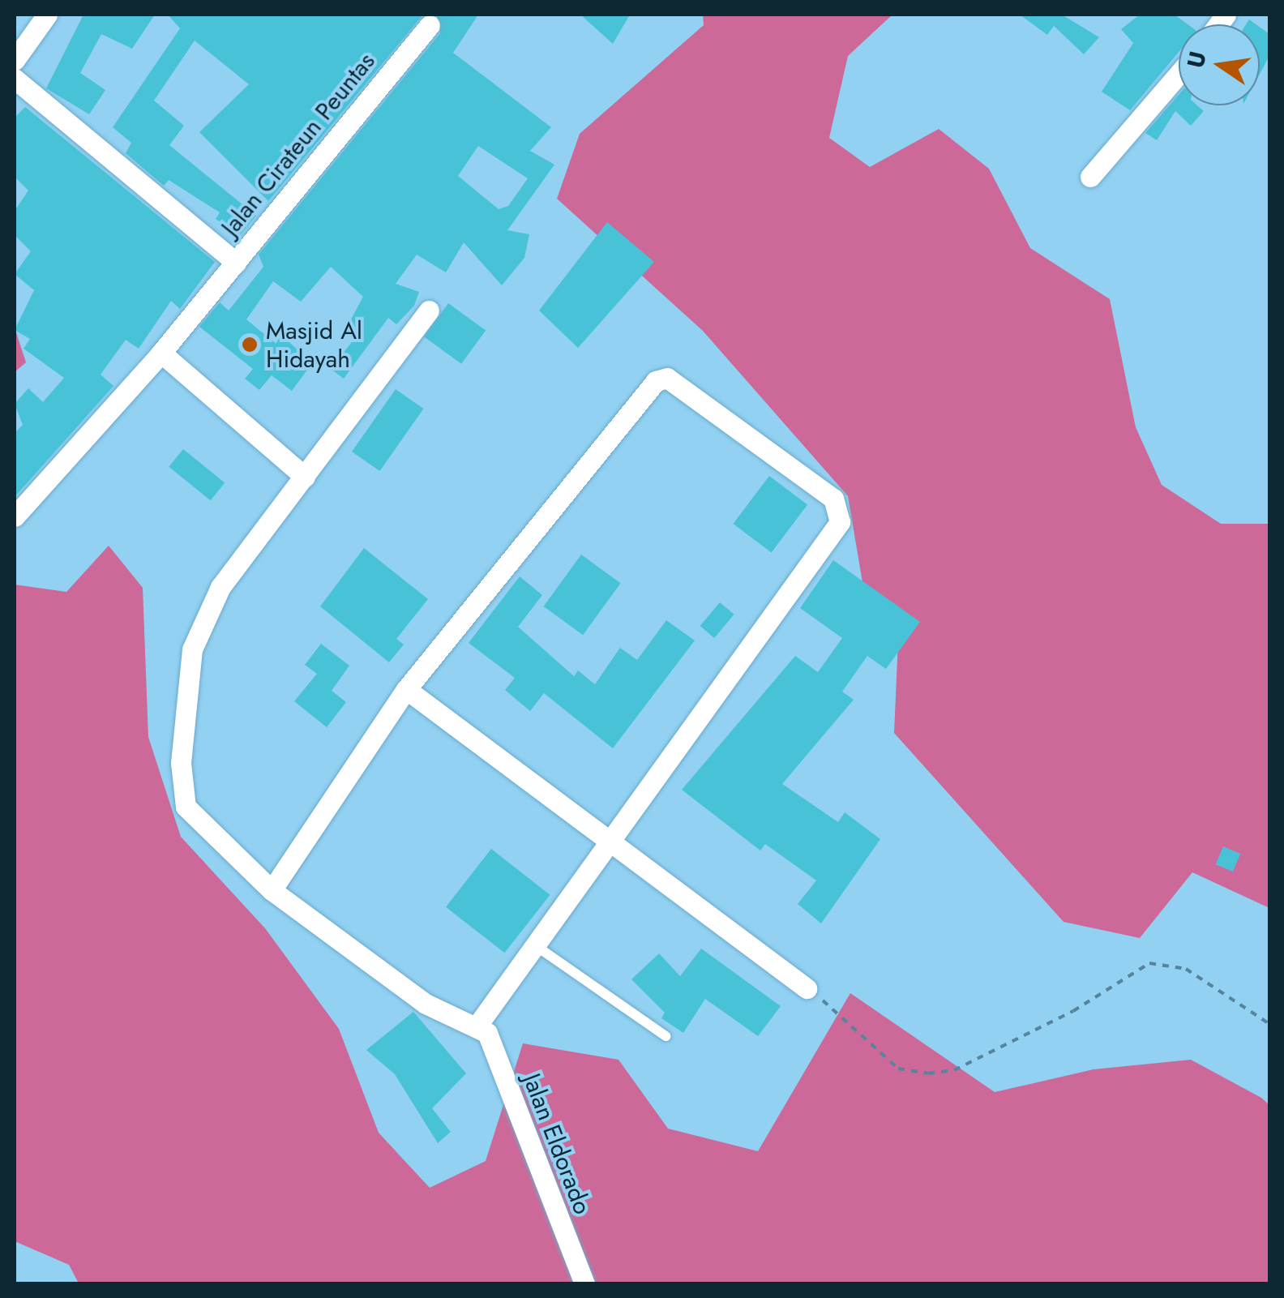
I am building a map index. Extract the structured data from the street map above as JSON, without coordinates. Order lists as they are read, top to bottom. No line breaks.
{"streets":{"street":["Jalan Cirateun Peuntas","Jalan Eldorado"]},"places":["Masjid Al Hidayah"],"north":"left"}
